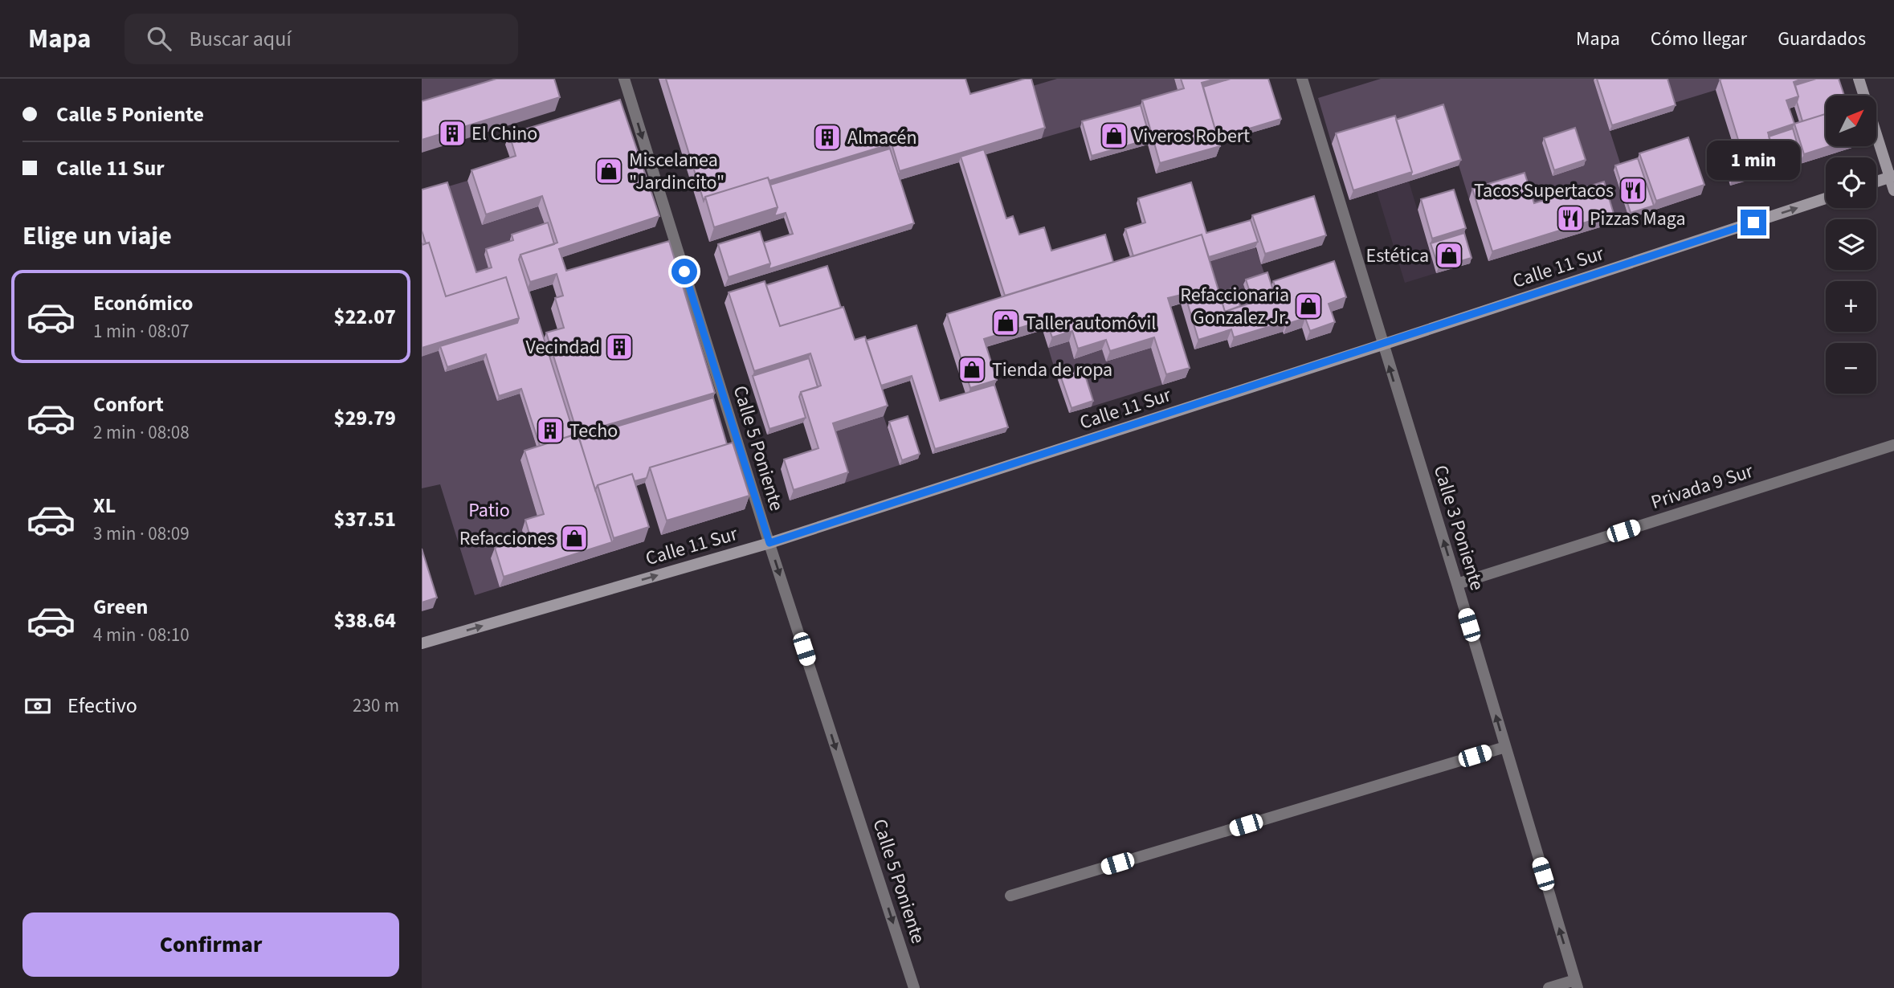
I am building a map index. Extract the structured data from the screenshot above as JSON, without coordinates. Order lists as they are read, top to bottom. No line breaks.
{"streets":{"street":["Calle 11 Sur","Calle 5 Poniente","Privada 9 Sur","Calle 3 Poniente"]},"crossings":[["Calle 11 Sur","Calle 5 Poniente"],["Calle 11 Sur","Calle 3 Poniente"],["Privada 9 Sur","Calle 3 Poniente"]],"one_way":["Calle 11 Sur","Calle 5 Poniente","Calle 3 Poniente"],"parks":["Patio"],"places":{"building":["El Chino","Almacén","Vecindad","Techo"],"shop":["Viveros Robert","Miscelanea \"Jardincito\"","Estética","Refaccionaria Gonzalez Jr.","Taller automóvil","Tienda de ropa","Refacciones"],"restaurant":["Tacos Supertacos","Pizzas Maga"]},"north":"top right","page":{"header":"Mapa","search":"Buscar aquí","nav":["Mapa","Cómo llegar","Guardados"],"banner":["Calle 5 Poniente","Calle 11 Sur"],"map_buttons":["+","−"],"bubble":"1 min","heading":"Elige un viaje","list":[{"name":"Económico","note":"1 min · 08:07","value":"$22.07"},{"name":"Confort","note":"2 min · 08:08","value":"$29.79"},{"name":"XL","note":"3 min · 08:09","value":"$37.51"},{"name":"Green","note":"4 min · 08:10","value":"$38.64"}],"pay":["Efectivo","230 m"],"buttons":"Confirmar"}}
